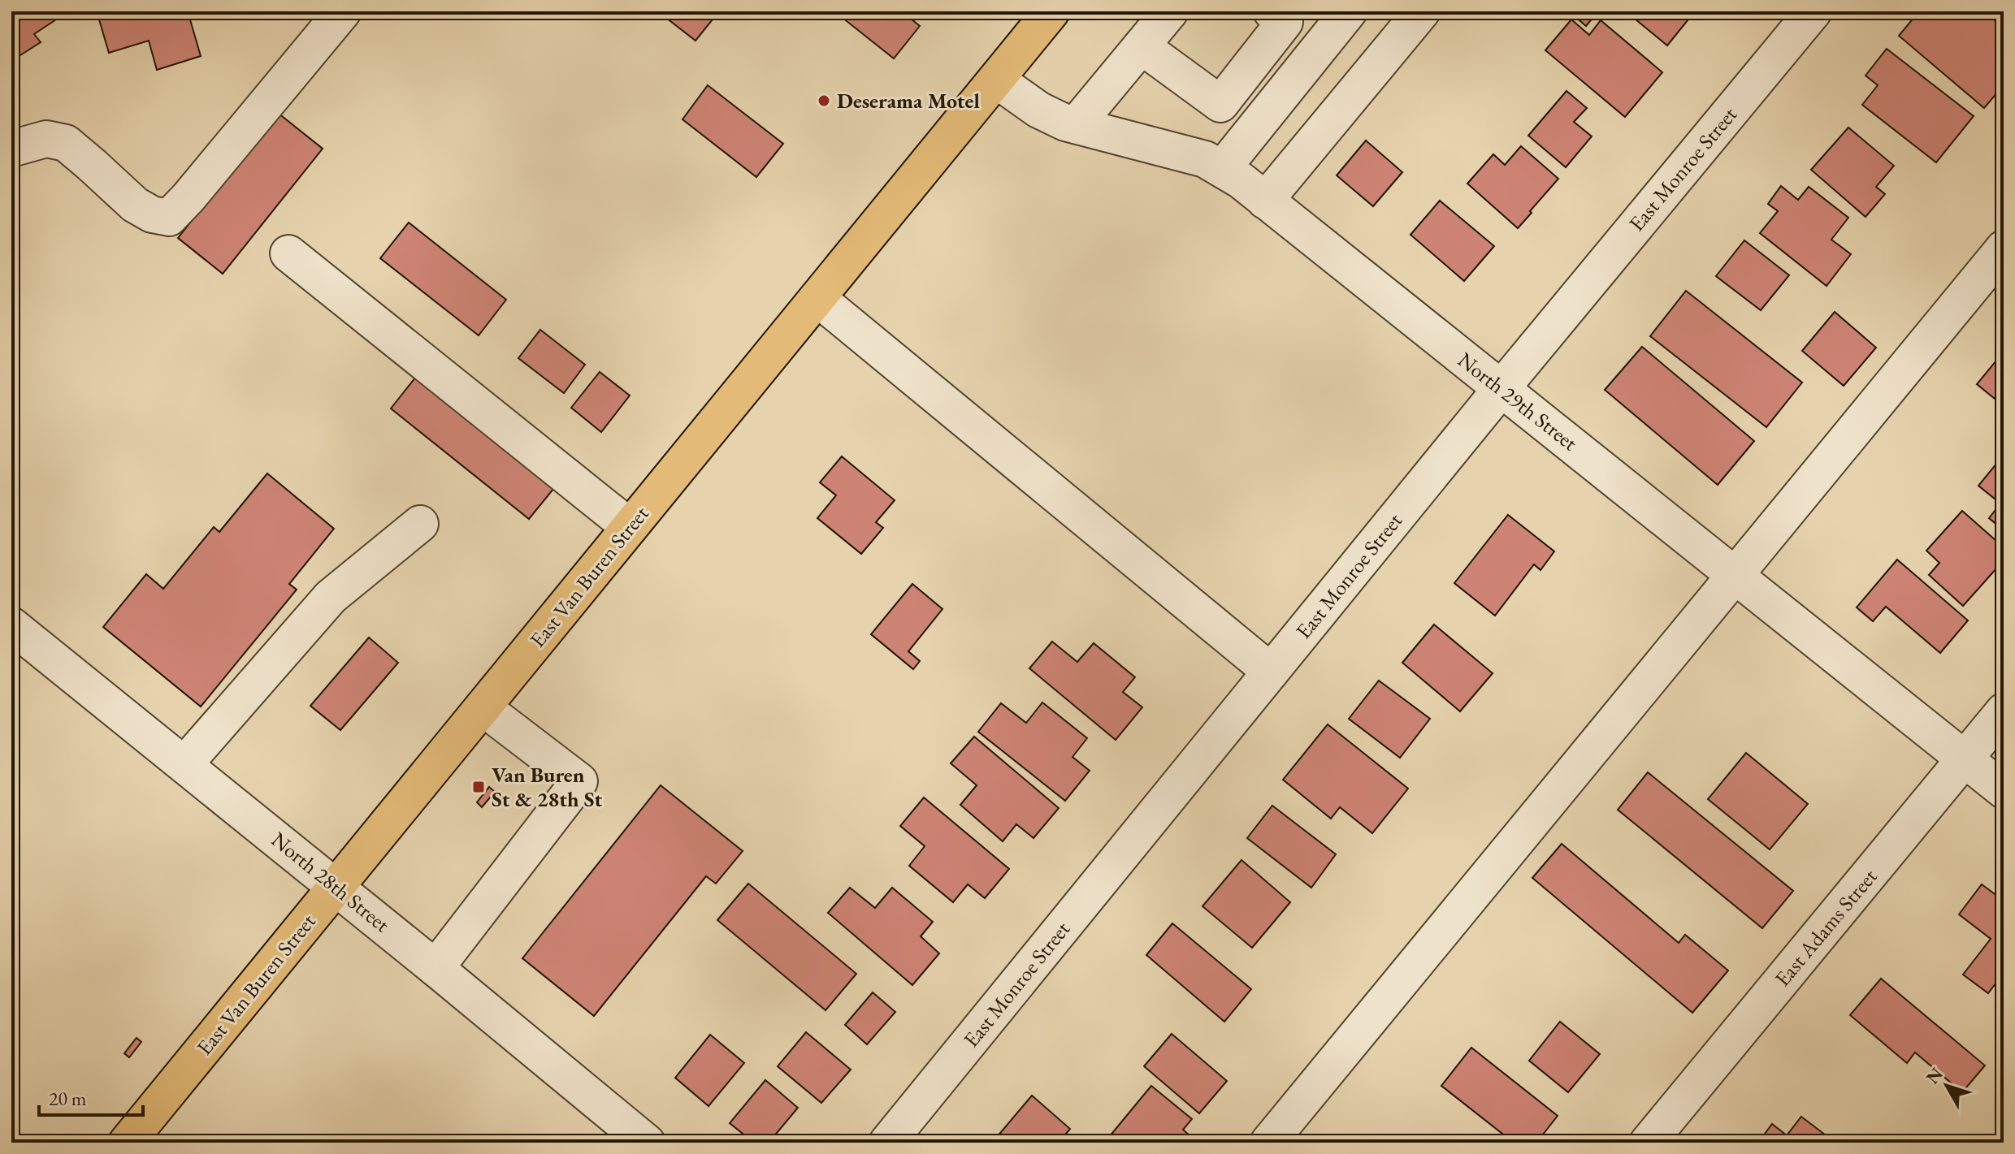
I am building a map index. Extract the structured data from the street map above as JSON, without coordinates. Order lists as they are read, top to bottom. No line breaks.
{"streets":{"main road":["East Van Buren Street"],"street":["East Monroe Street","North 29th Street","North 28th Street","East Adams Street"]},"crossings":[["East Monroe Street","North 29th Street"],["North 29th Street","East Van Buren Street"],["North 29th Street","East Adams Street"],["East Van Buren Street","North 28th Street"]],"places":{"other":["Deserama Motel"],"transit":["Van Buren St & 28th St"]},"scale_bar":"20 m","north":"top left"}
